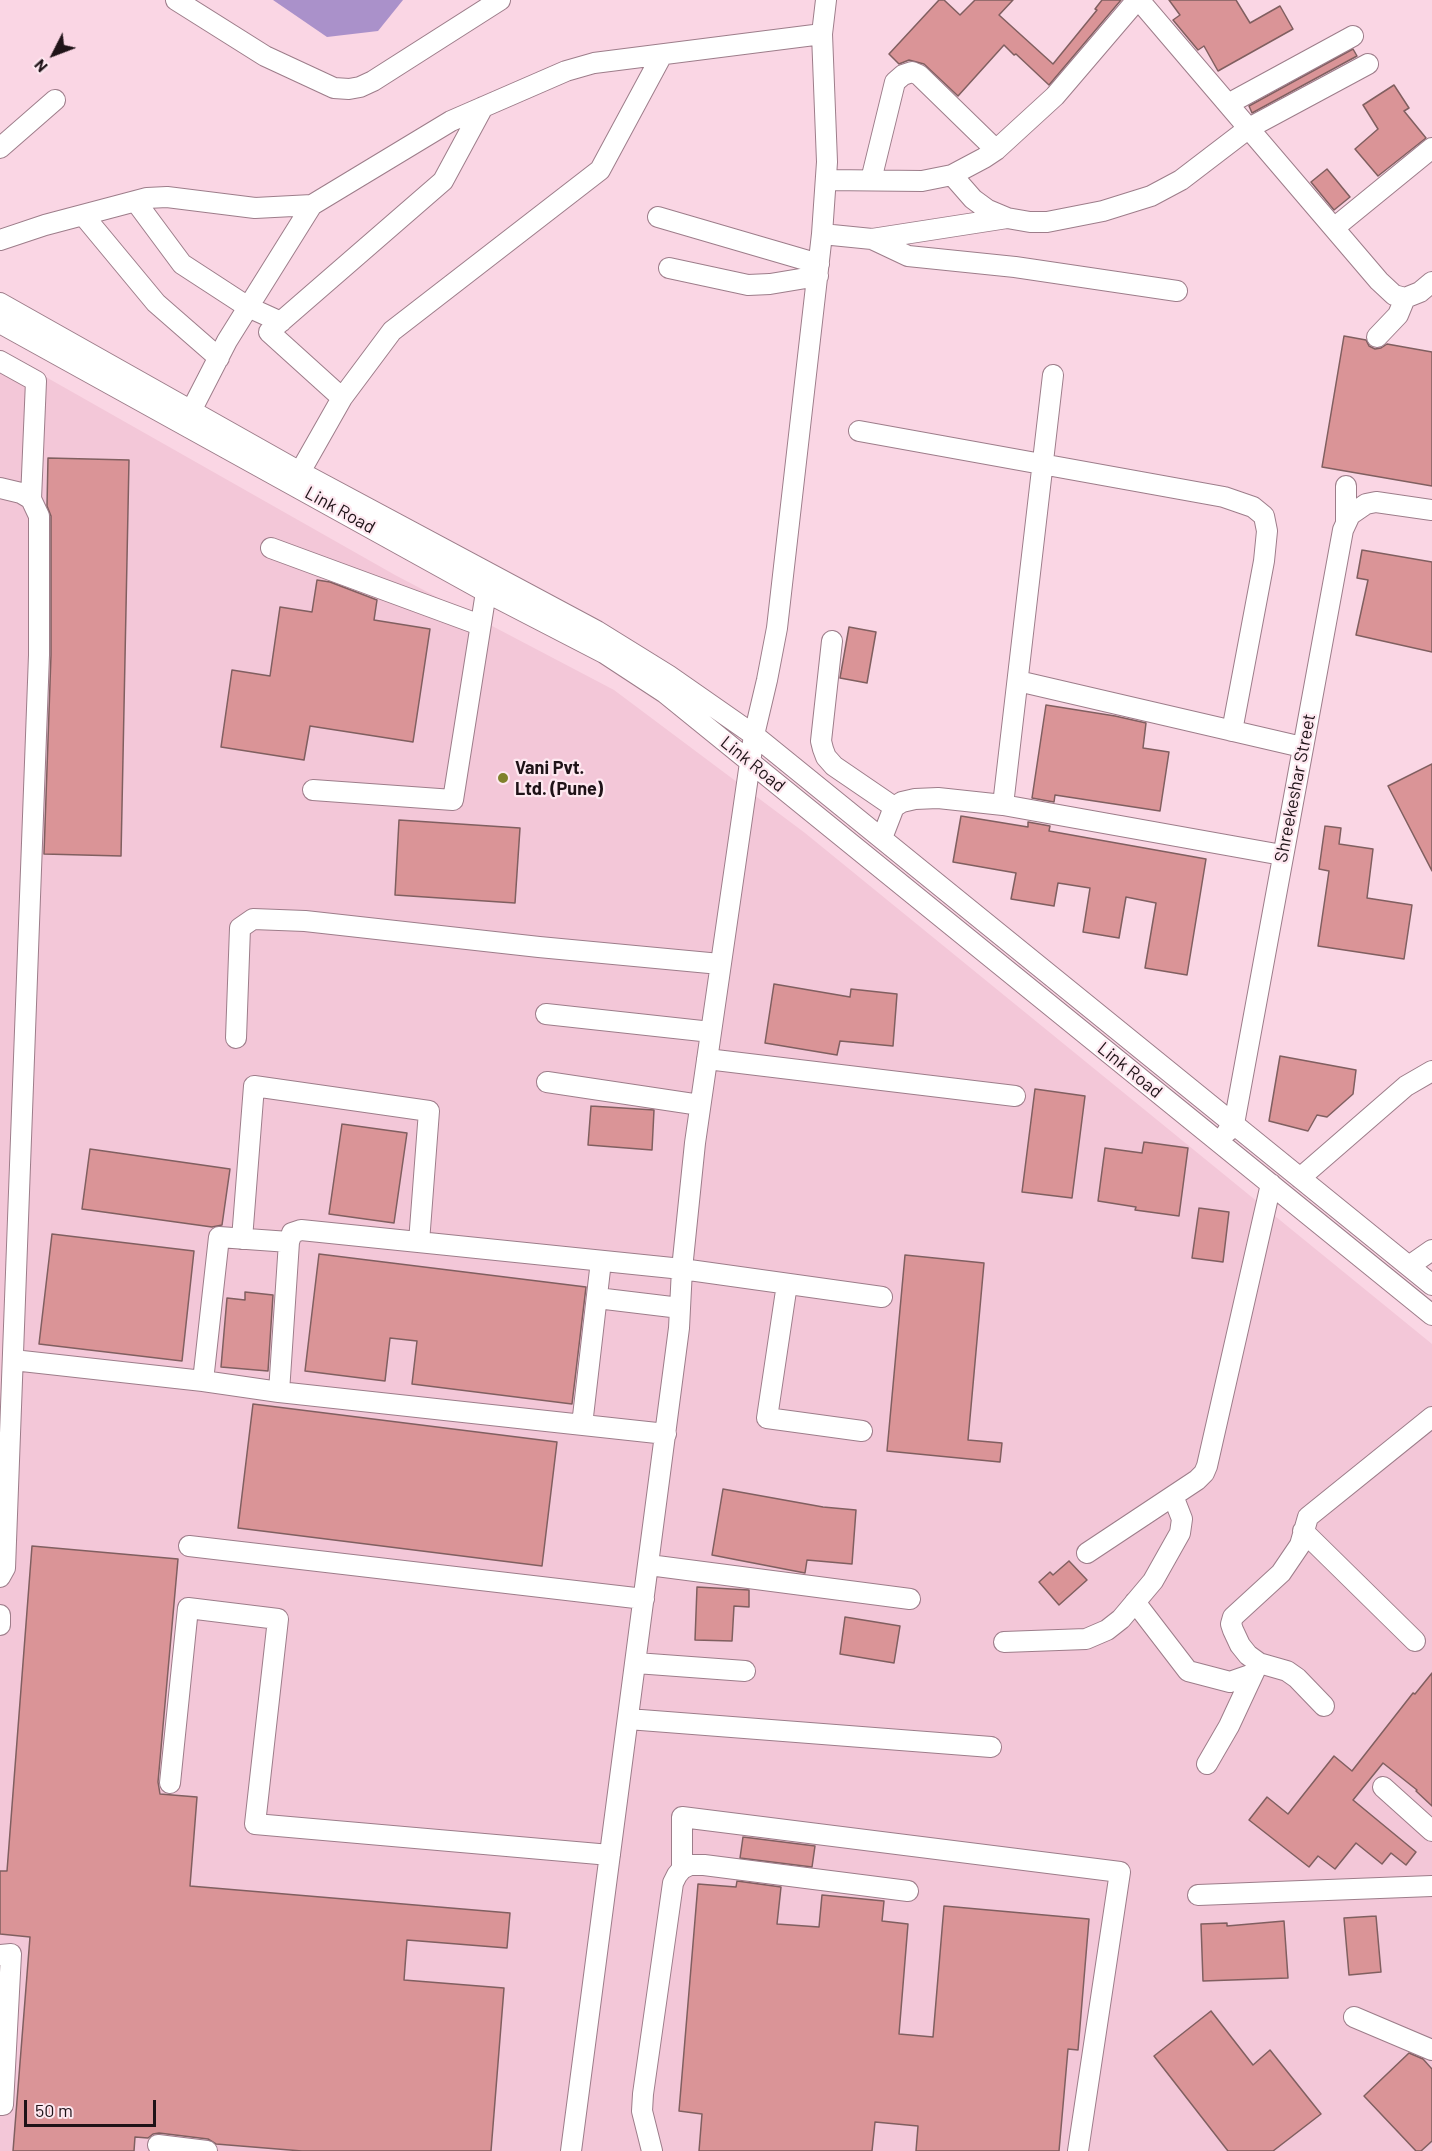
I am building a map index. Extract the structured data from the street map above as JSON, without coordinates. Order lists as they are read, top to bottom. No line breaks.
{"streets":{"street":["Link Road","Shreekeshar Street"]},"crossings":[["Link Road","Shreekeshar Street"]],"places":["Vani Pvt. Ltd. (Pune)"],"scale_bar":"50 m","north":"bottom left"}
